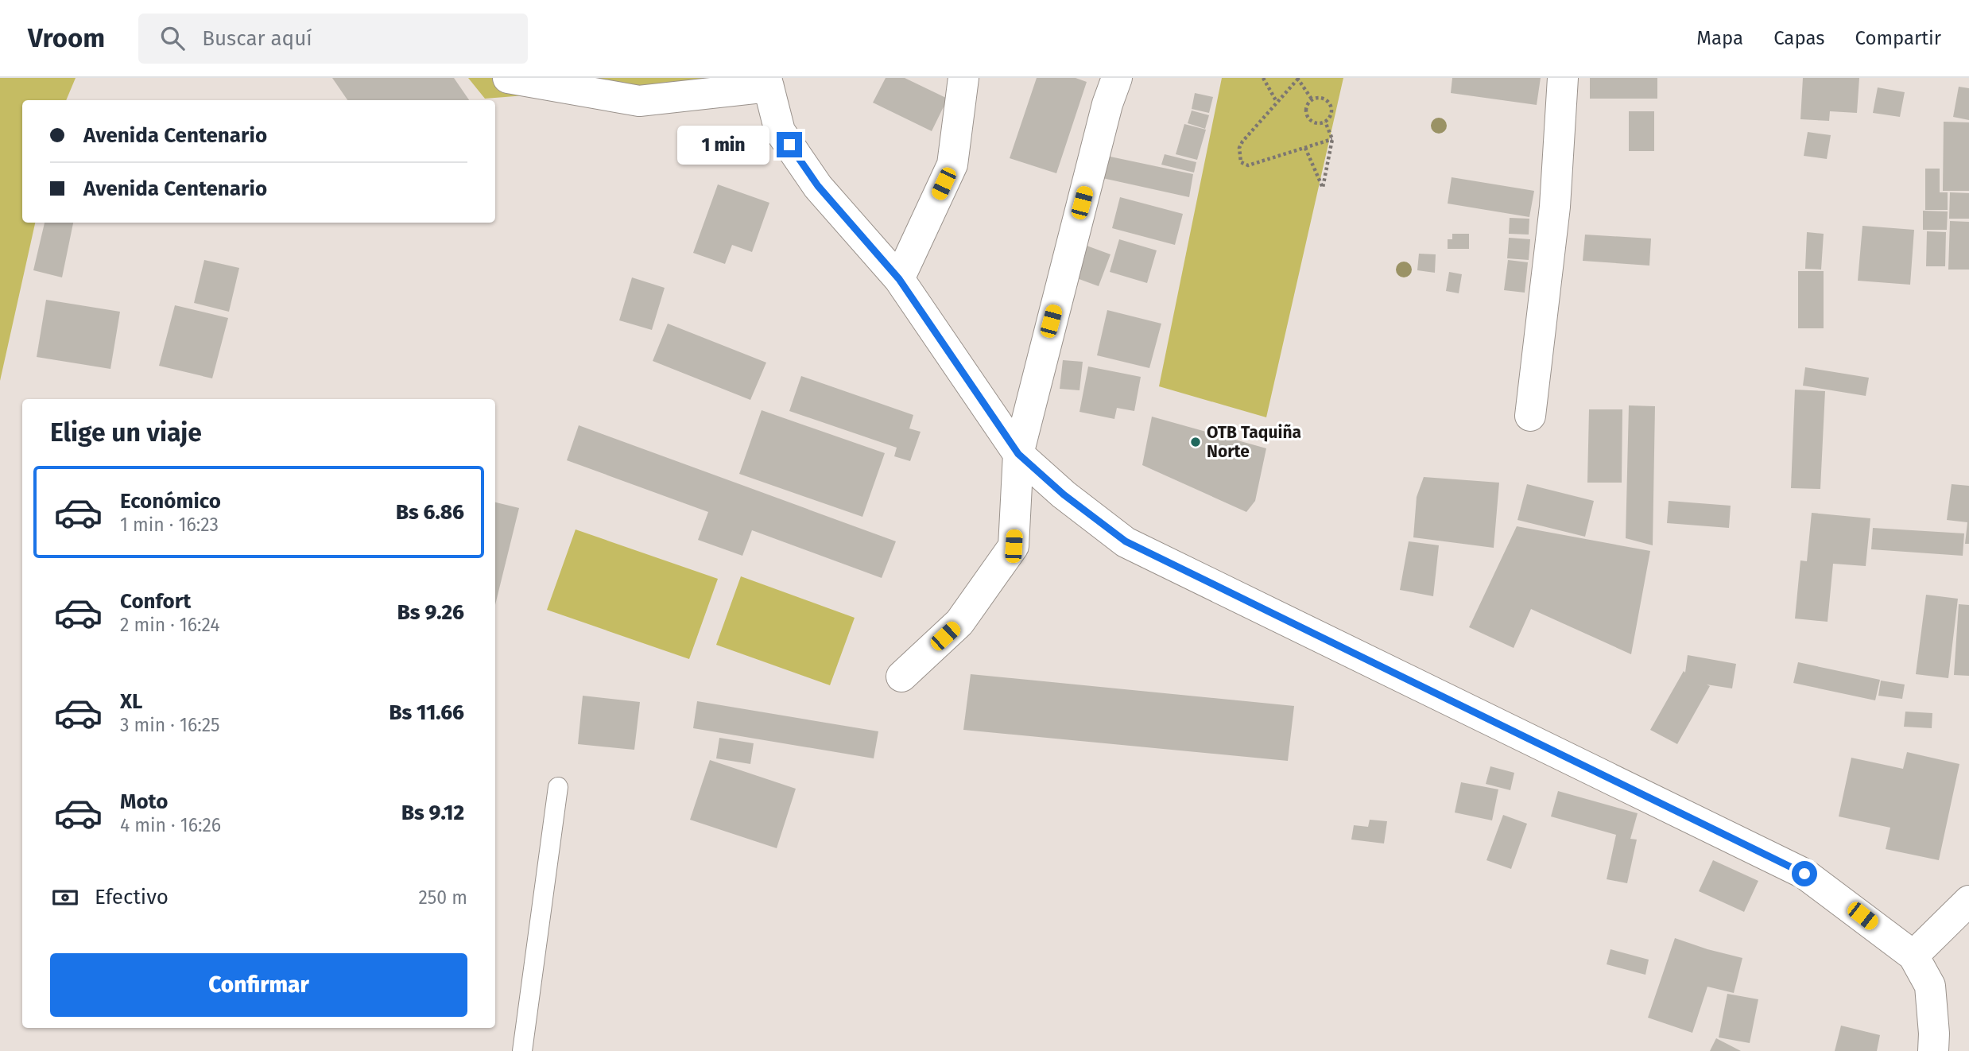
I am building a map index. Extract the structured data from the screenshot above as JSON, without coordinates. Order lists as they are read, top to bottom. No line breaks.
{"places":["OTB Taquiña Norte"],"page":{"header":"Vroom","search":"Buscar aquí","nav":["Mapa","Capas","Compartir"],"banner":["Avenida Centenario","Avenida Centenario"],"bubble":"1 min","heading":"Elige un viaje","list":[{"name":"Económico","note":"1 min · 16:23","value":"Bs 6.86"},{"name":"Confort","note":"2 min · 16:24","value":"Bs 9.26"},{"name":"XL","note":"3 min · 16:25","value":"Bs 11.66"},{"name":"Moto","note":"4 min · 16:26","value":"Bs 9.12"}],"pay":["Efectivo","250 m"],"buttons":"Confirmar"}}
